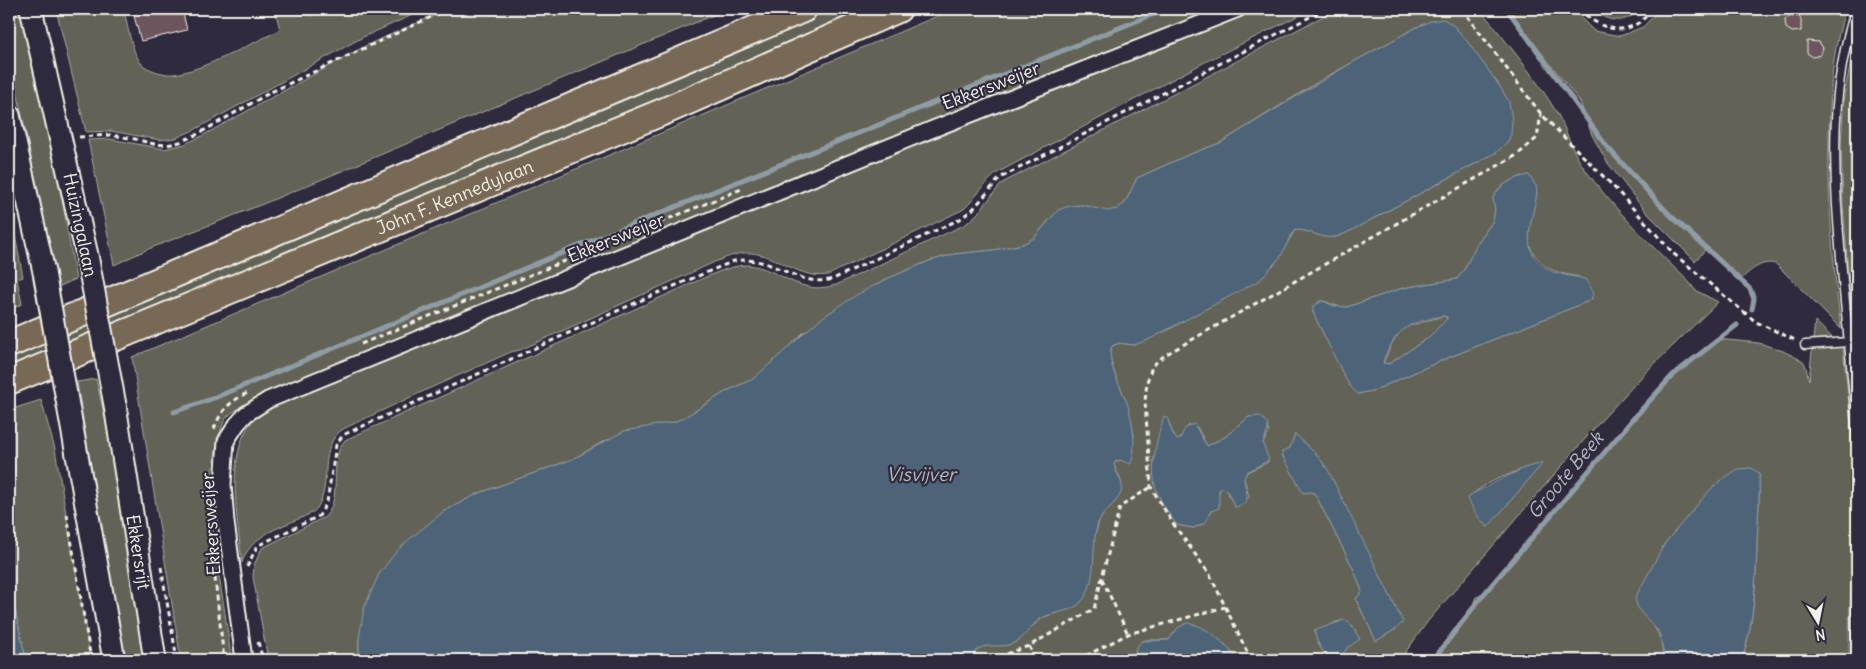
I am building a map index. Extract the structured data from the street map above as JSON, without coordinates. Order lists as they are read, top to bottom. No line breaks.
{"streets":{"highway":["John F. Kennedylaan"],"main road":["Huizingalaan","Ekkersrijt"],"street":["Ekkersweijer"]},"crossings":[["Huizingalaan","Ekkersrijt"]],"water":["Visvijver","Groote Beek"],"north":"bottom"}
